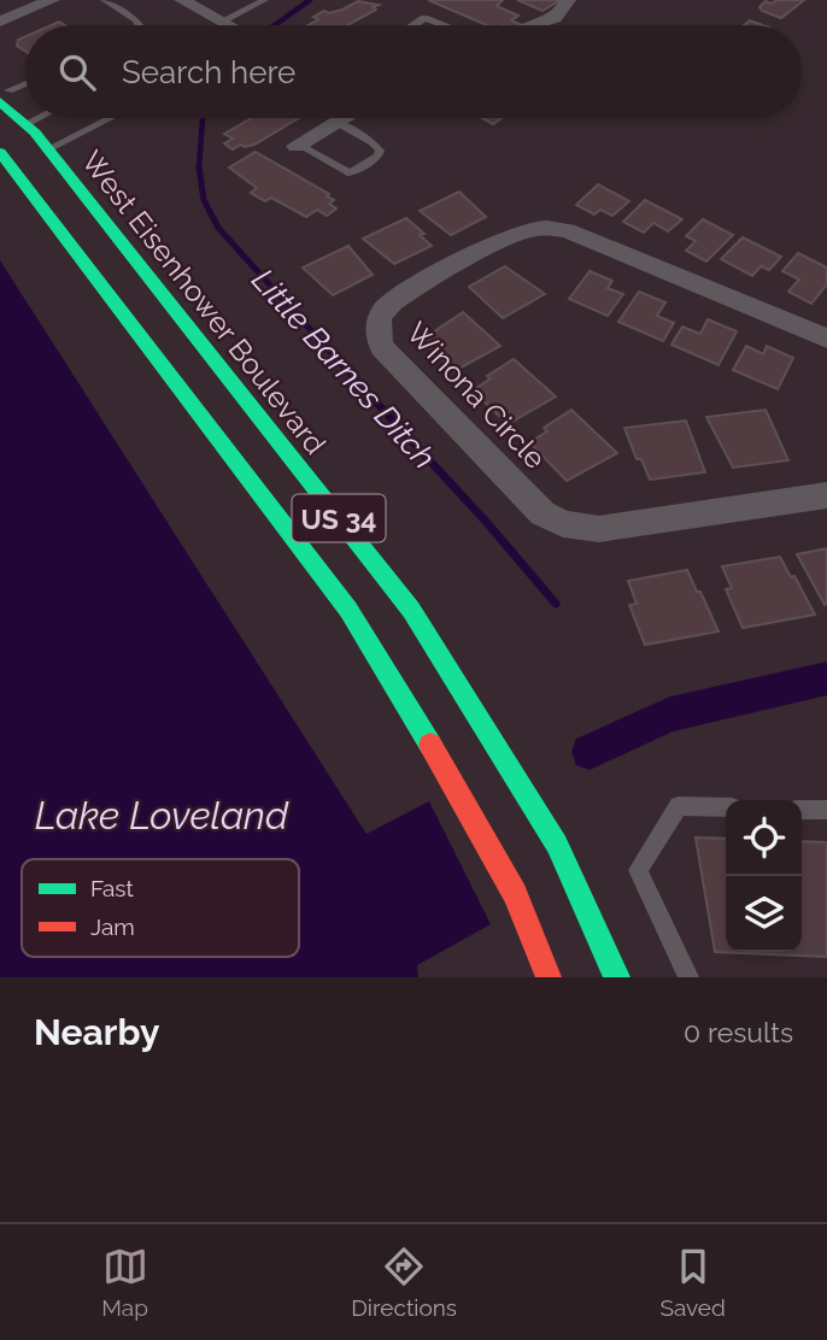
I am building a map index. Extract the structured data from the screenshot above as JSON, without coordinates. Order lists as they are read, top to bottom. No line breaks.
{"streets":{"highway":["West Eisenhower Boulevard","US 34"],"street":["Winona Circle"]},"water":["Little Barnes Ditch","Lake Loveland"],"legend":["Fast","Jam"],"page":{"search":"Search here","heading":["Nearby","0 results"],"nav":["Map","Directions","Saved"]}}
